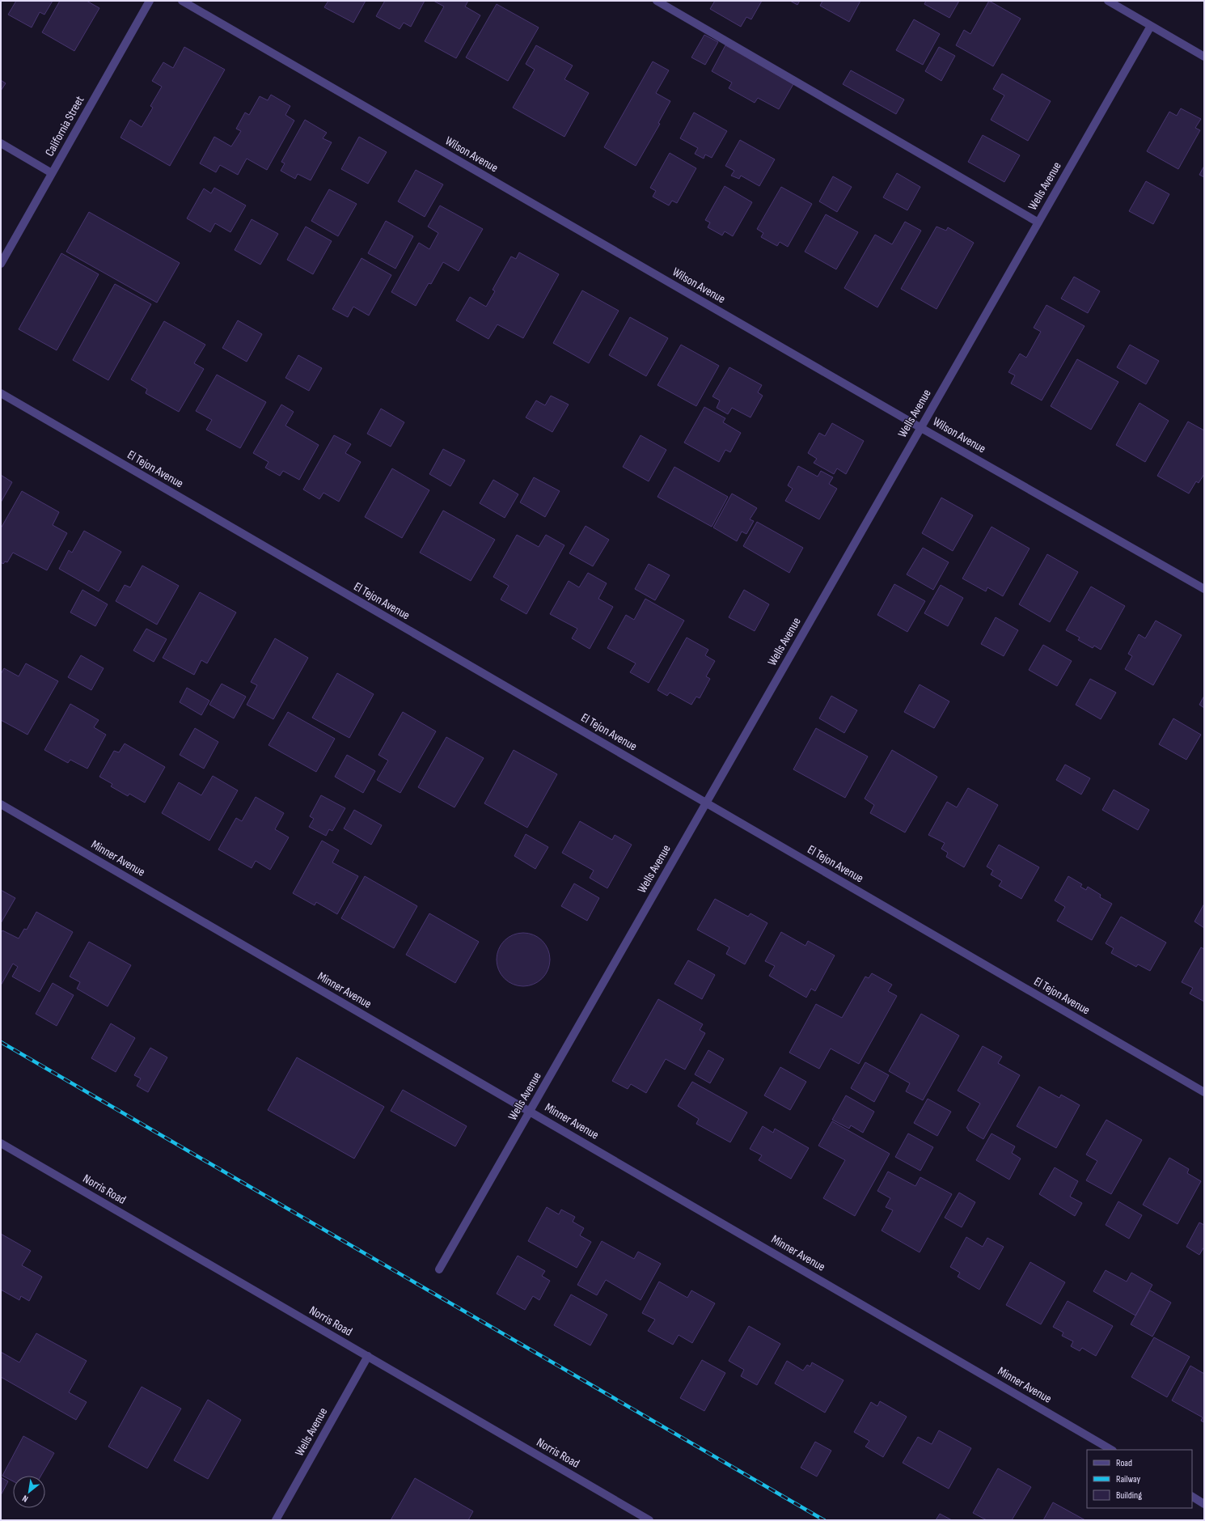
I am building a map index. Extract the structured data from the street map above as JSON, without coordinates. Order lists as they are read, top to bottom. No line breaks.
{"streets":{"street":["California Street","Wilson Avenue","Wells Avenue","El Tejon Avenue","Minner Avenue","Norris Road"]},"crossings":[["Wilson Avenue","Wells Avenue"],["Wells Avenue","El Tejon Avenue"],["Wells Avenue","Minner Avenue"],["Wells Avenue","Norris Road"]],"legend":["Road","Railway","Building"],"north":"bottom left"}
